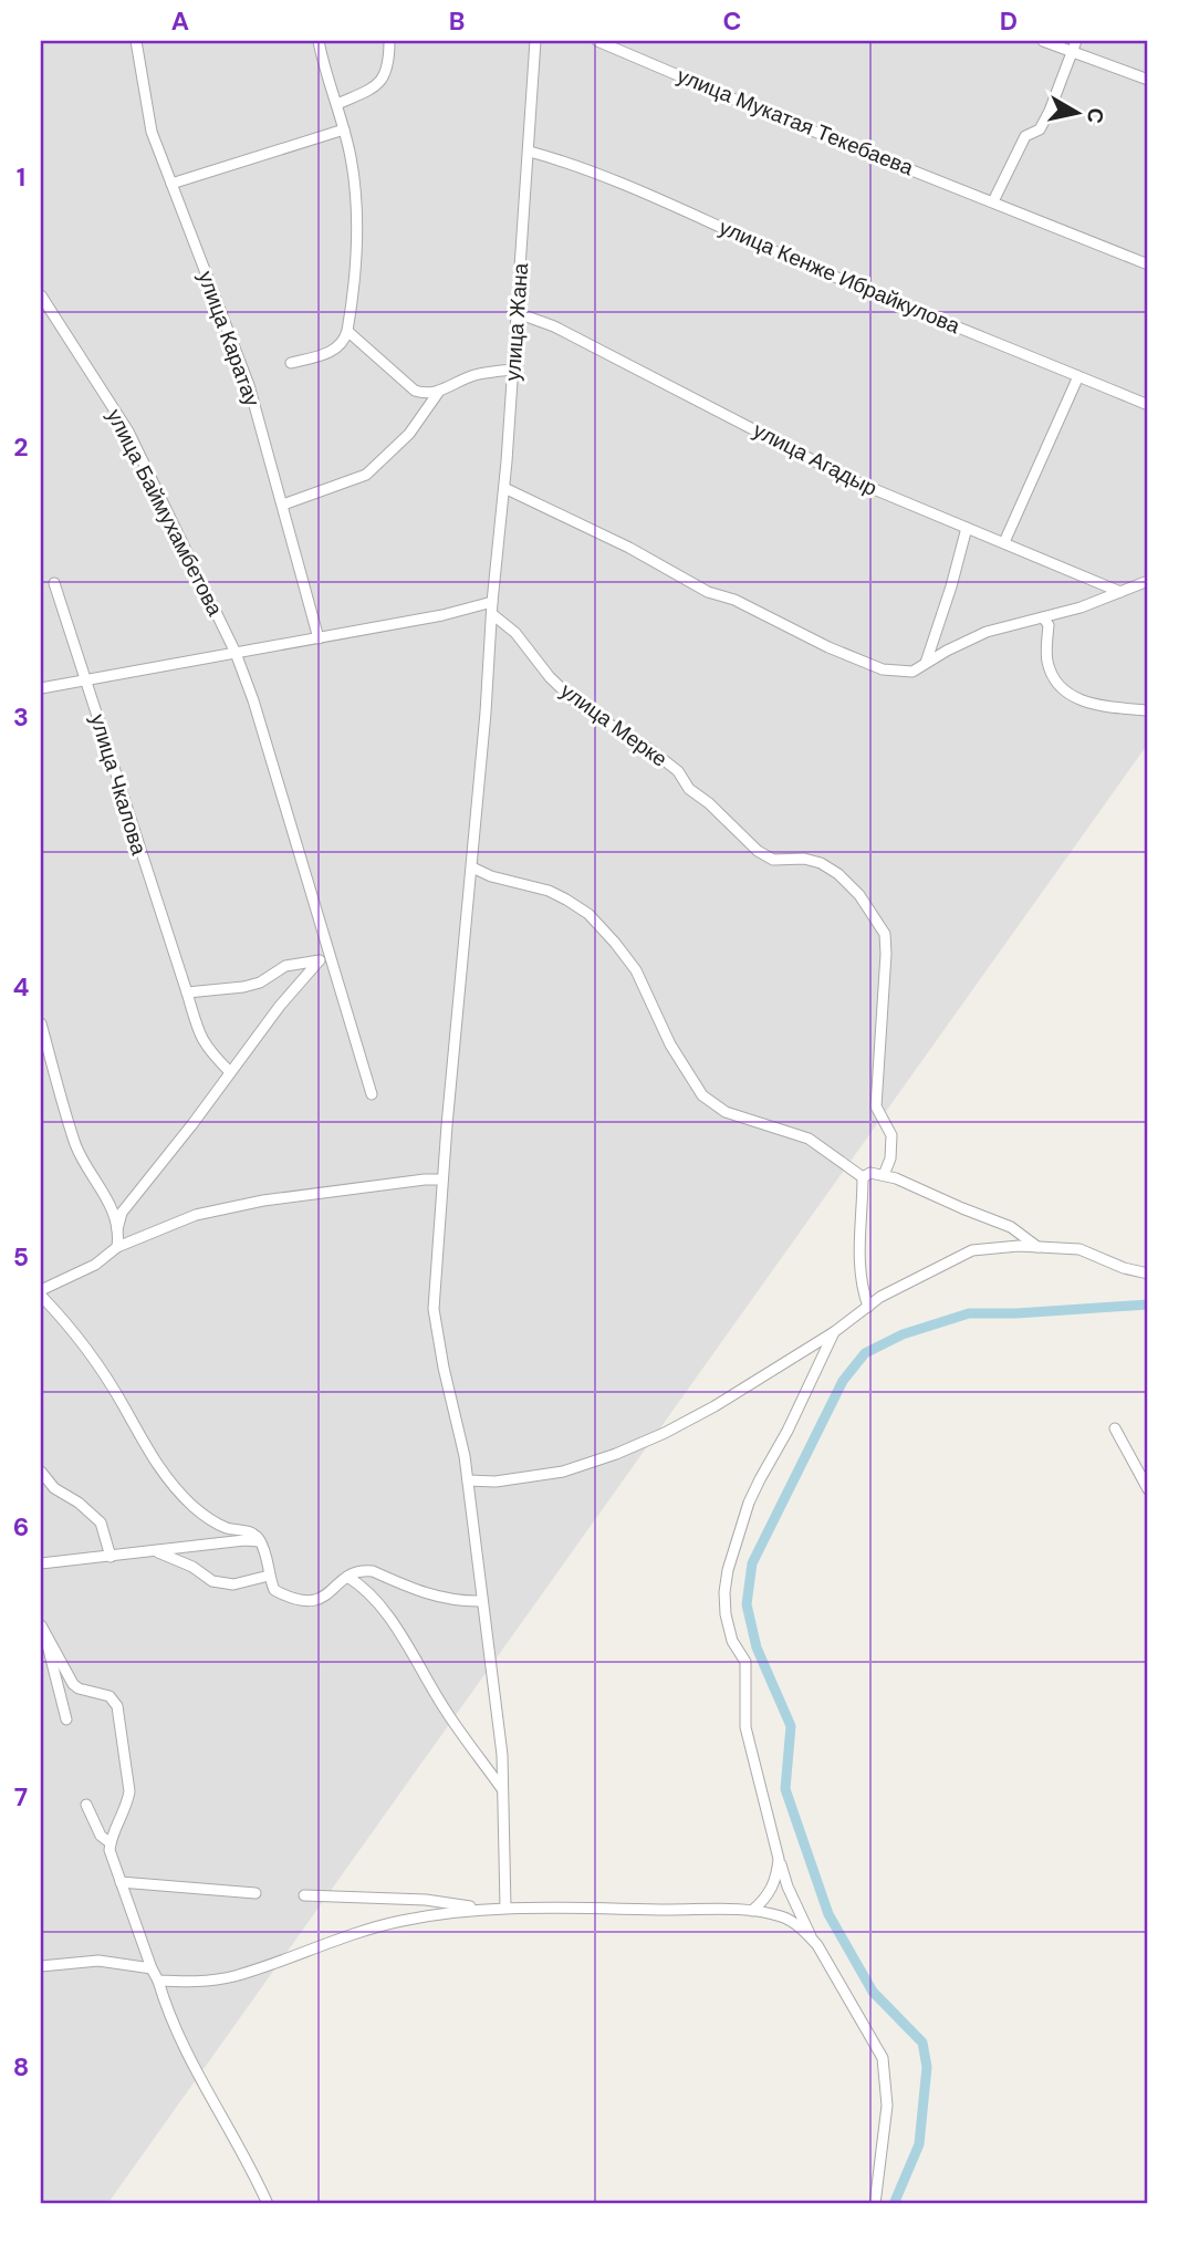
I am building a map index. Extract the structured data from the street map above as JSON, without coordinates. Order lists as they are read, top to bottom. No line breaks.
{"streets":{"street":["улица Мукатая Текебаева","улица Кенже Ибрайкулова","улица Жана","улица Каратау","улица Агадыр","улица Баймухамбетова","улица Мерке","улица Чкалова"]},"crossings":[["улица Кенже Ибрайкулова","улица Жана"],["улица Жана","улица Агадыр"],["улица Жана","улица Мерке"]],"north":"right","grid":{"columns":["A","B","C","D"],"rows":["1","2","3","4","5","6","7","8"]}}
